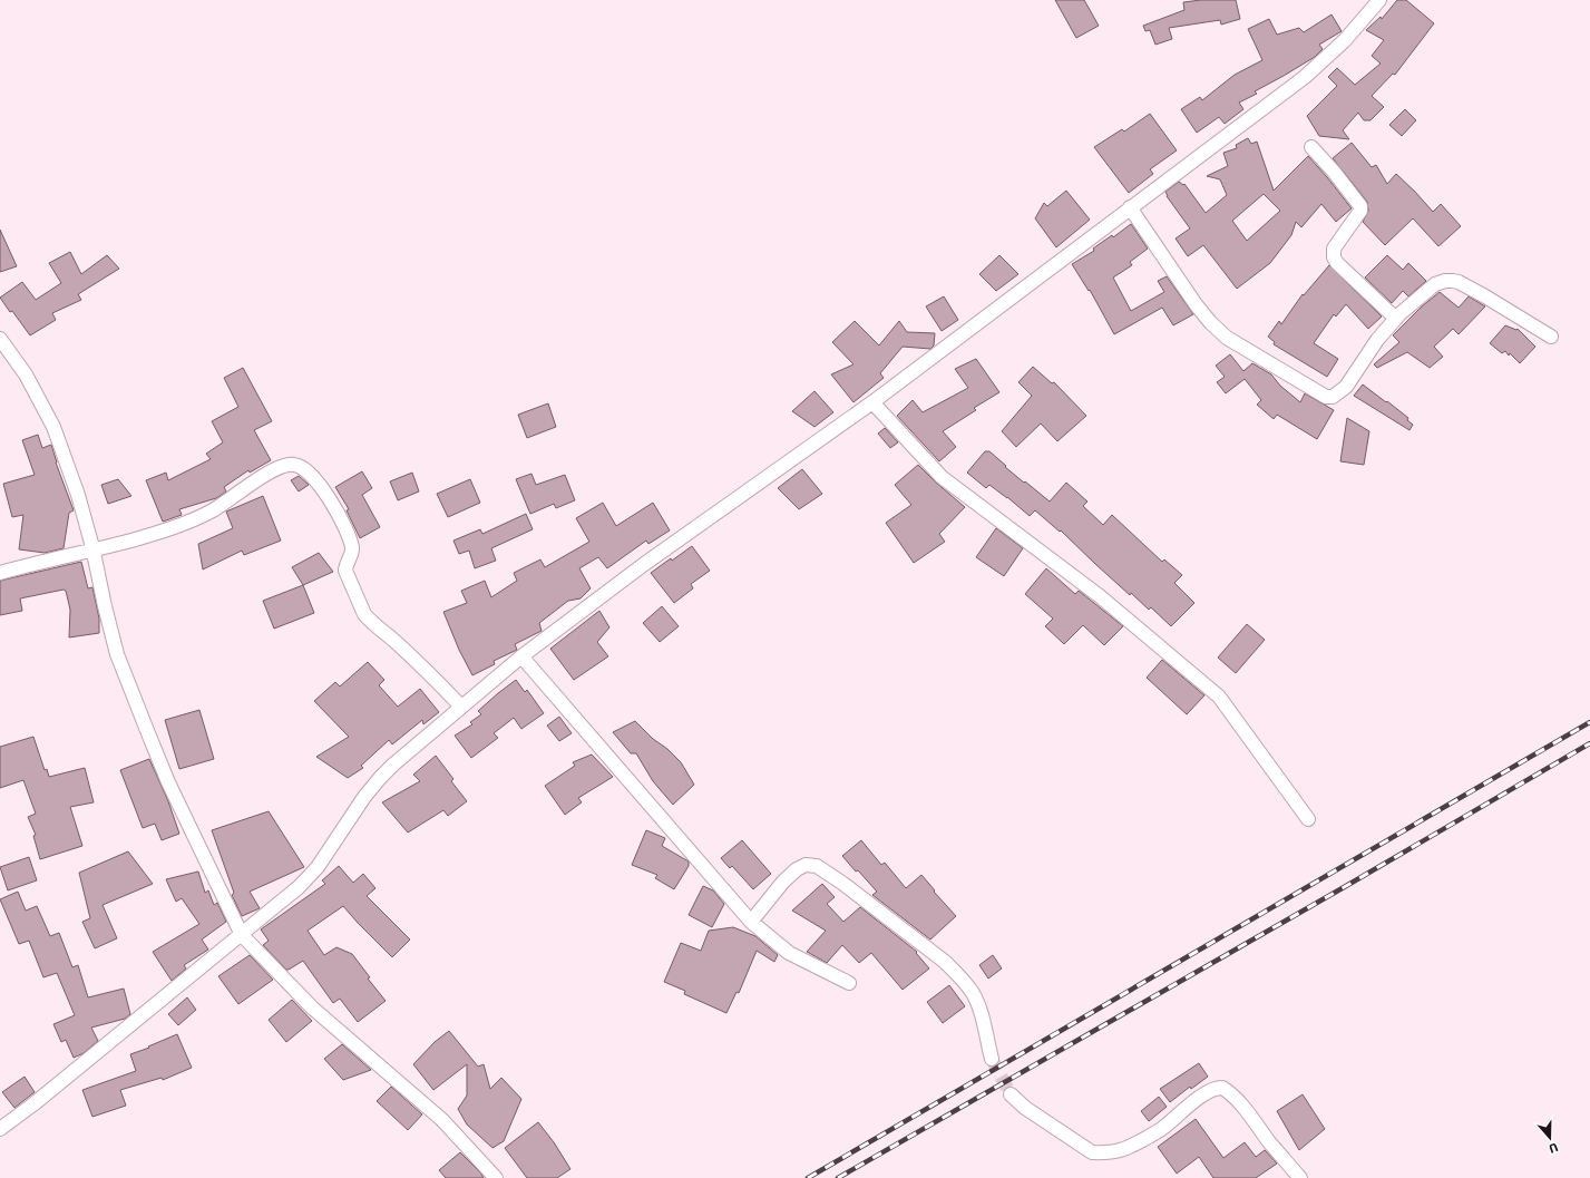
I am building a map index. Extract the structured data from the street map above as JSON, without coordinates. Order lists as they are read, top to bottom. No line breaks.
{"north":"bottom"}
